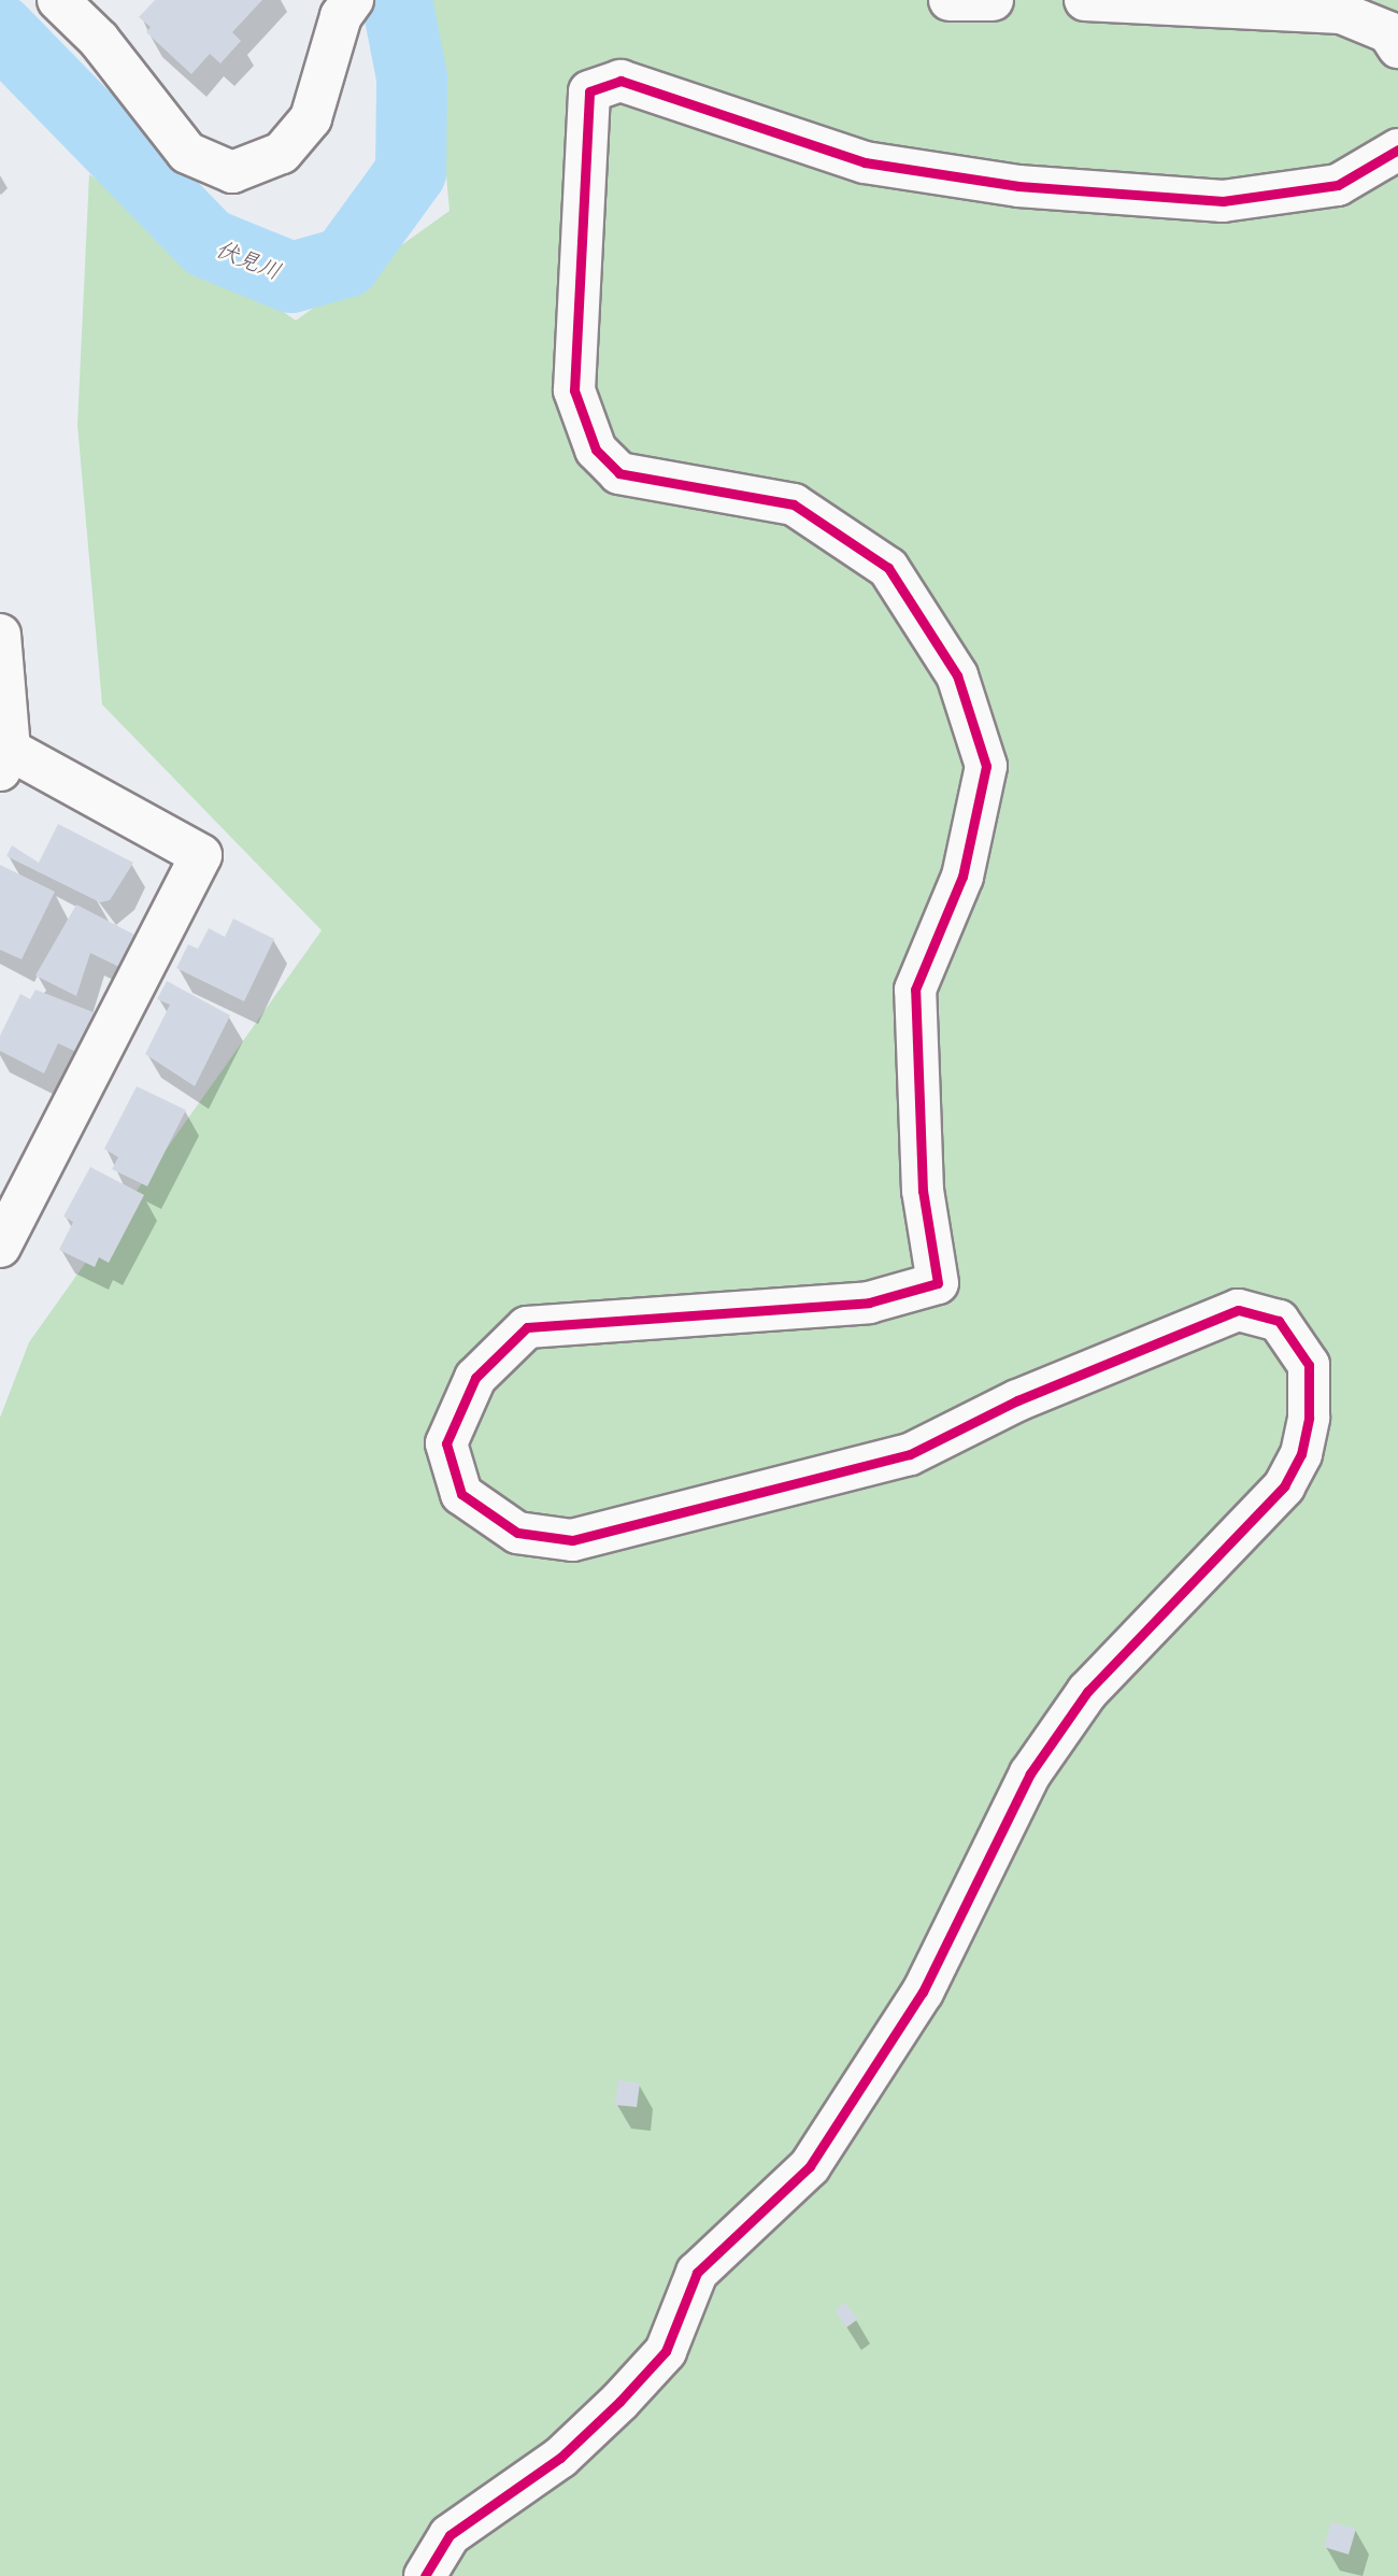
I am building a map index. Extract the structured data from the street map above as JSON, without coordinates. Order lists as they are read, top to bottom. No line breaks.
{"water":["伏見川"]}
